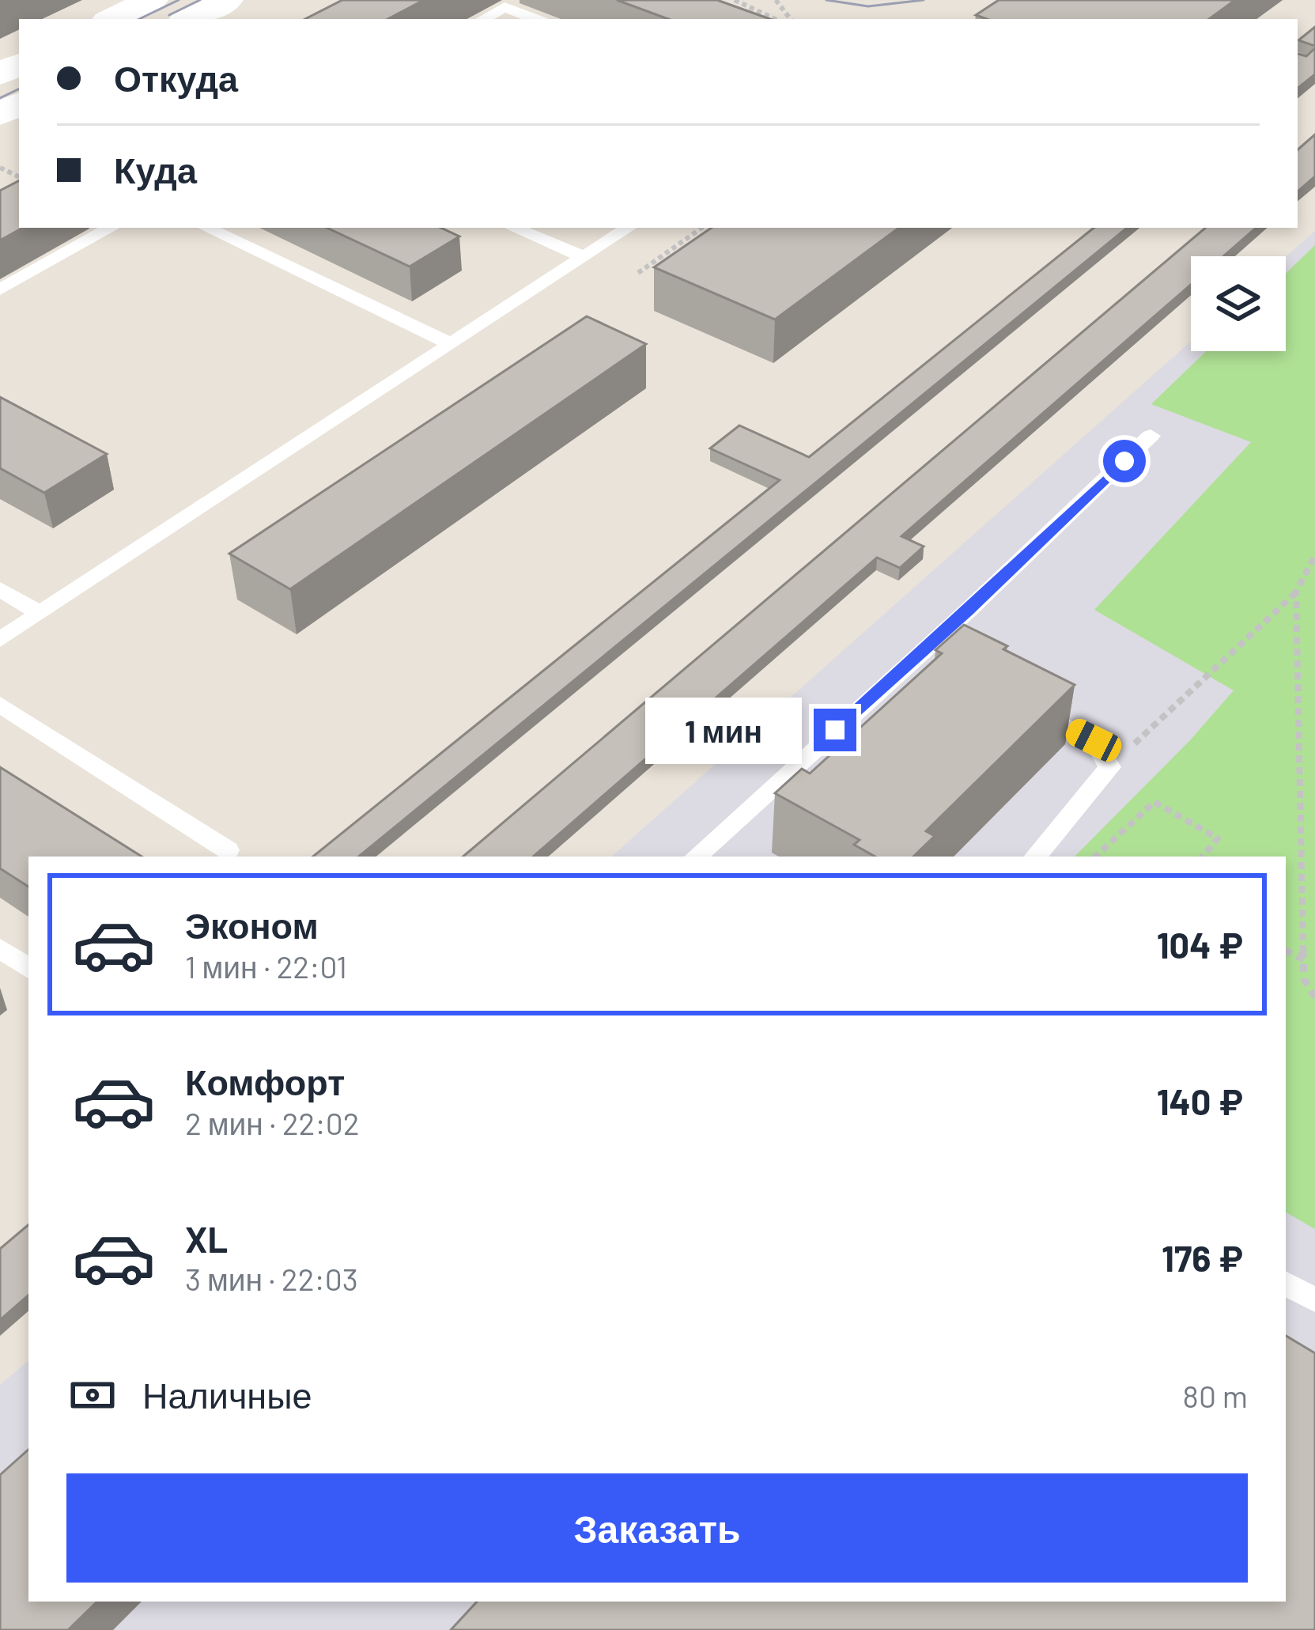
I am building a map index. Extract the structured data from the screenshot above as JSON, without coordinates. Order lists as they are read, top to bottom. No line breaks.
{"page":{"banner":["Откуда","Куда"],"bubble":"1 мин","list":[{"name":"Эконом","note":"1 мин · 22:01","value":"104 ₽"},{"name":"Комфорт","note":"2 мин · 22:02","value":"140 ₽"},{"name":"XL","note":"3 мин · 22:03","value":"176 ₽"}],"pay":["Наличные","80 m"],"buttons":"Заказать"}}
